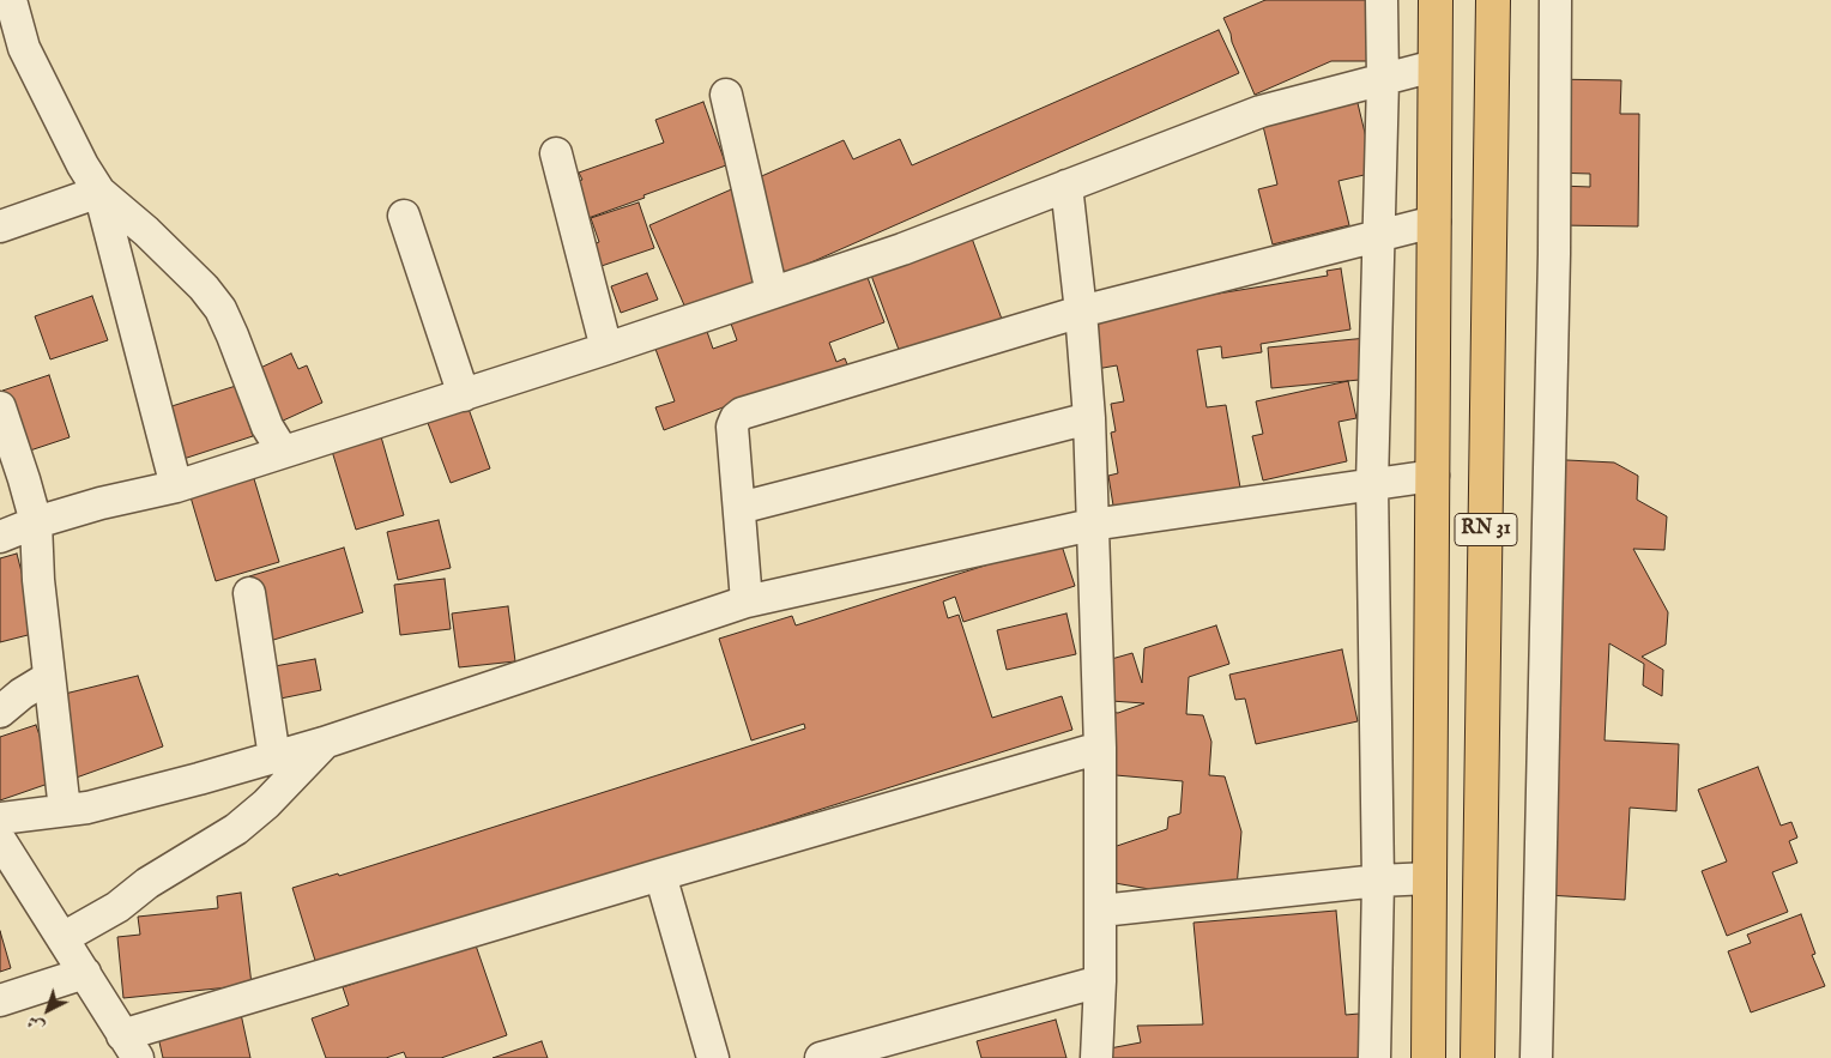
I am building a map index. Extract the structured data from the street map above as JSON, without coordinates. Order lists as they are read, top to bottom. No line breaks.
{"streets":{"highway":["RN 31"]},"north":"bottom left"}
